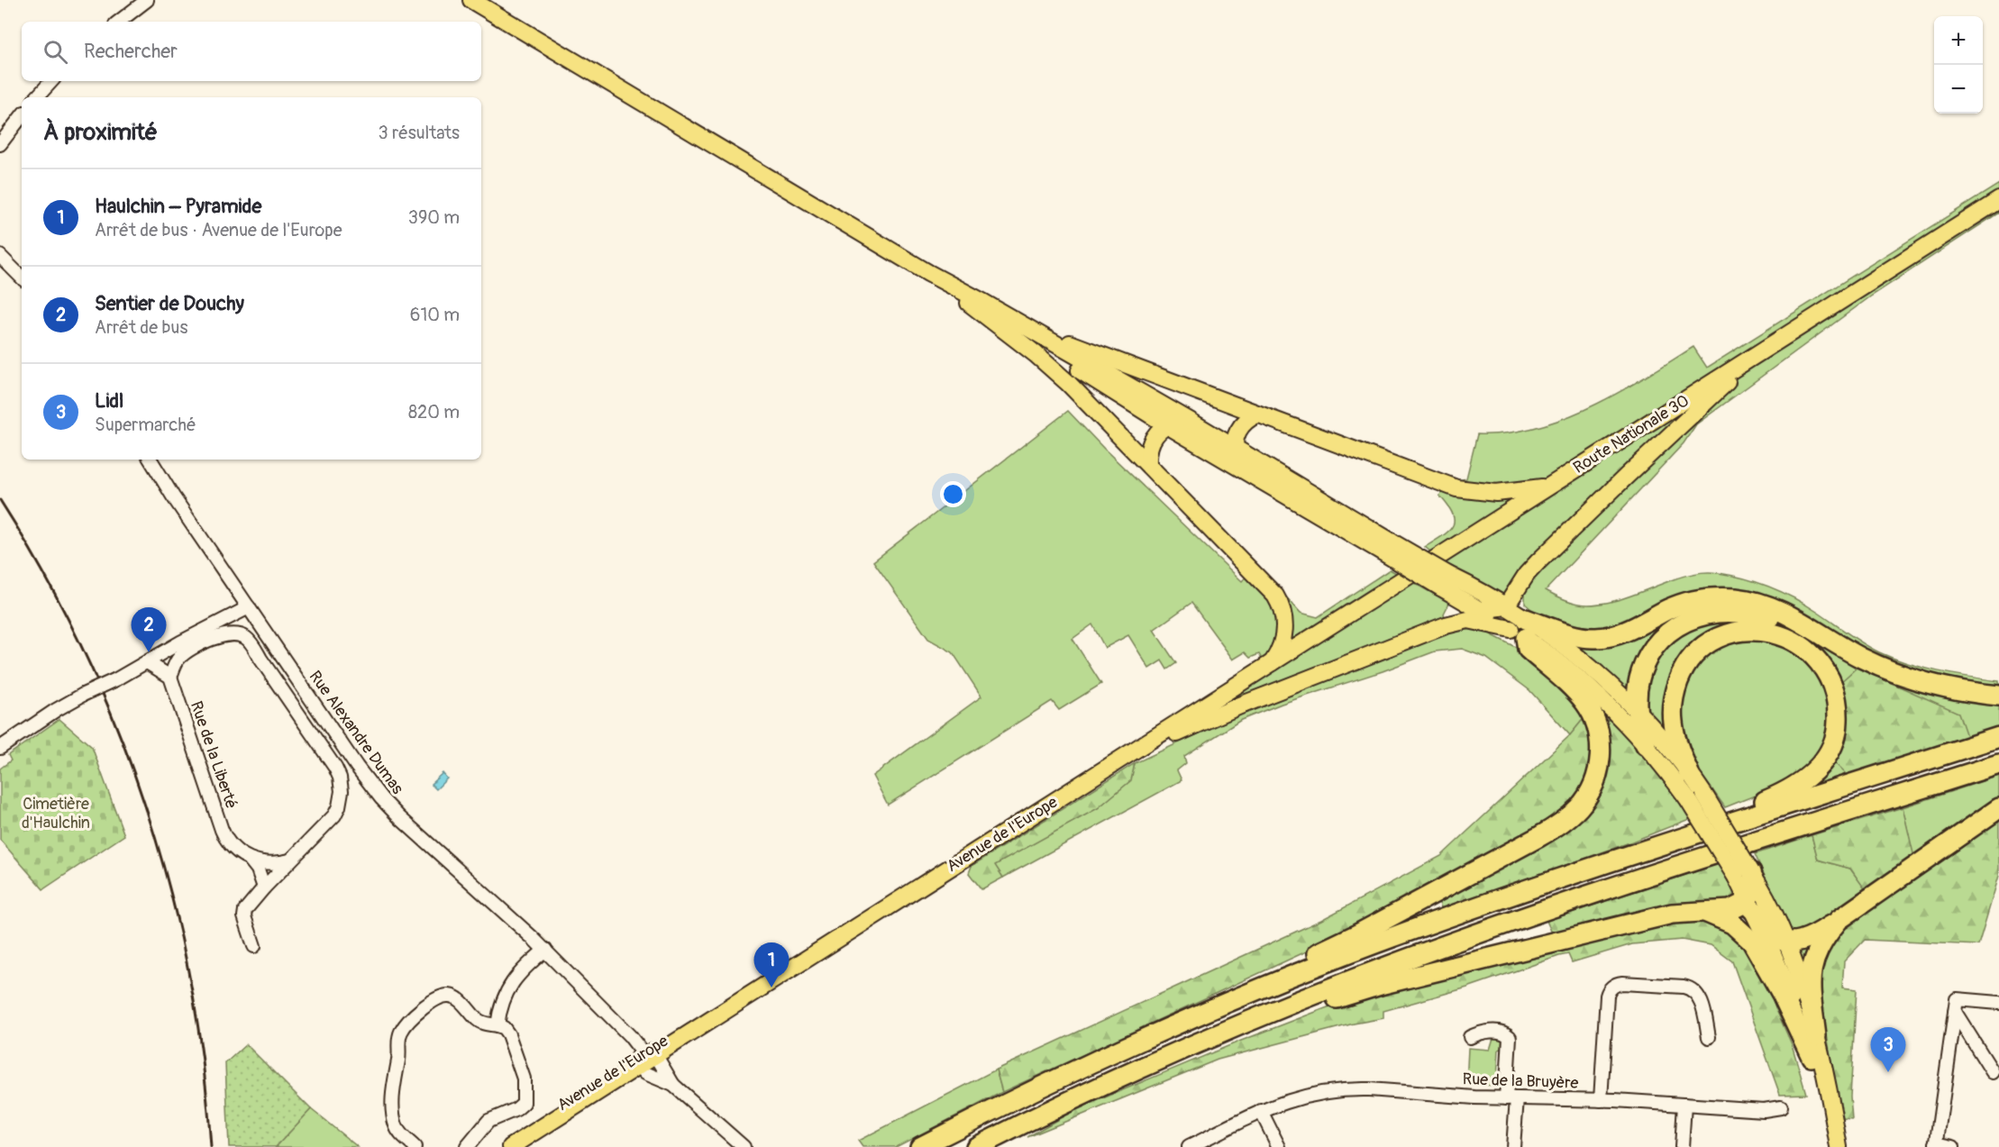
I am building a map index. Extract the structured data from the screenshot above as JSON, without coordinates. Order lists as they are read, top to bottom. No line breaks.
{"streets":{"main road":["Route Nationale 30","Avenue de l'Europe"],"street":["Rue Alexandre Dumas","Rue de la Liberté","Rue de la Bruyère"]},"crossings":[["Route Nationale 30","Avenue de l'Europe"],["Rue Alexandre Dumas","Avenue de l'Europe"]],"parks":["Cimetière d'Haulchin"],"page":{"map_buttons":["+","−"],"search":"Rechercher","heading":["À proximité","3 résultats"],"list":[{"mark":"1","name":"Haulchin – Pyramide","note":"Arrêt de bus · Avenue de l'Europe","value":"390 m"},{"mark":"2","name":"Sentier de Douchy","note":"Arrêt de bus","value":"610 m"},{"mark":"3","name":"Lidl","note":"Supermarché","value":"820 m"}],"pins":["2","1","3"]}}
